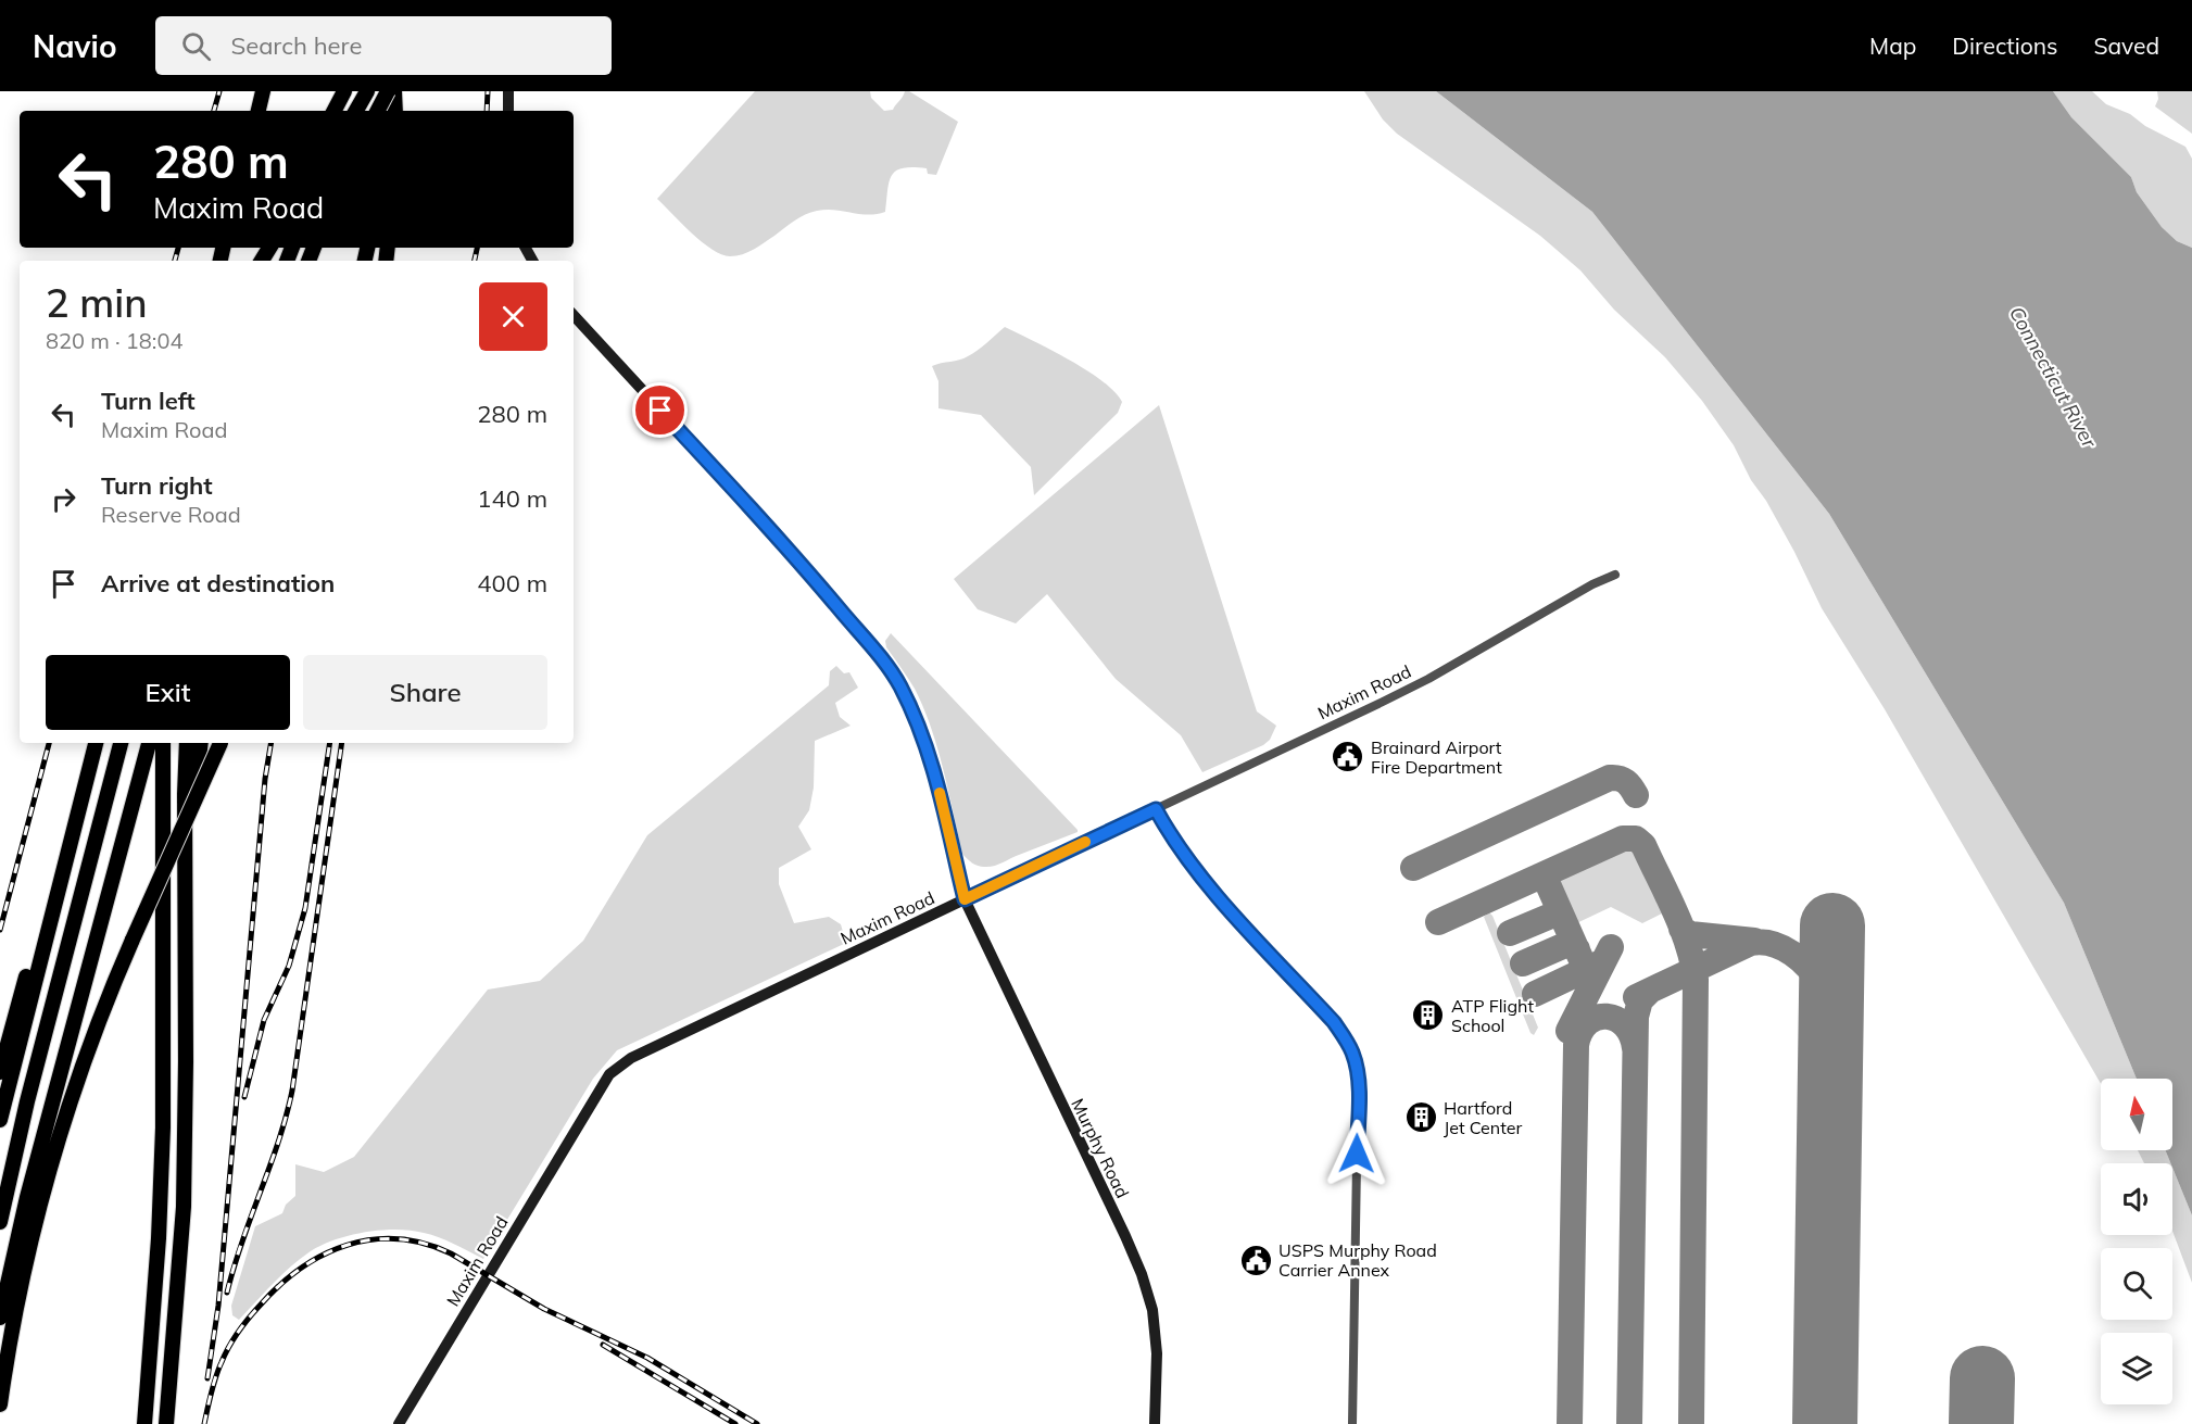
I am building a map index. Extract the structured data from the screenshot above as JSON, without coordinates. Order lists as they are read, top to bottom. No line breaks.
{"streets":{"street":["Maxim Road","Murphy Road"]},"crossings":[["Maxim Road","Murphy Road"]],"water":["Connecticut River"],"places":{"public building":["Brainard Airport Fire Department","USPS Murphy Road Carrier Annex"],"building":["ATP Flight School","Hartford Jet Center"]},"north":"top","page":{"header":"Navio","search":"Search here","nav":["Map","Directions","Saved"],"turn":["280 m","Maxim Road"],"heading":["2 min","820 m · 18:04"],"list":[{"name":"Turn left","note":"Maxim Road","value":"280 m"},{"name":"Turn right","note":"Reserve Road","value":"140 m"},{"name":"Arrive at destination","value":"400 m"}],"buttons":["Exit","Share"]}}
